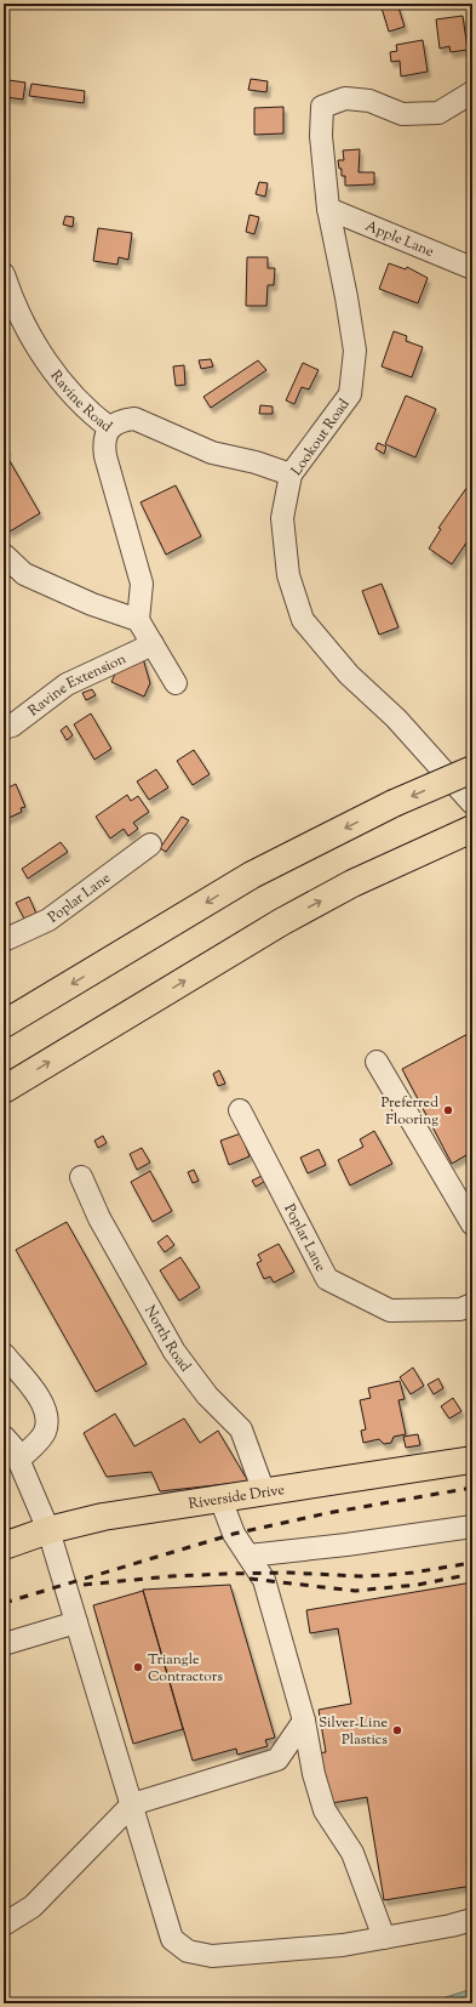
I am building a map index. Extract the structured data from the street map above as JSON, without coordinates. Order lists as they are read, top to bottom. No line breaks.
{"streets":{"main road":["Riverside Drive"],"street":["Apple Lane","Ravine Road","Lookout Road","Ravine Extension","Poplar Lane","North Road"]},"crossings":[["Apple Lane","Lookout Road"],["North Road","Riverside Drive"]],"places":["Preferred Flooring","Triangle Contractors","Silver-Line Plastics"]}
